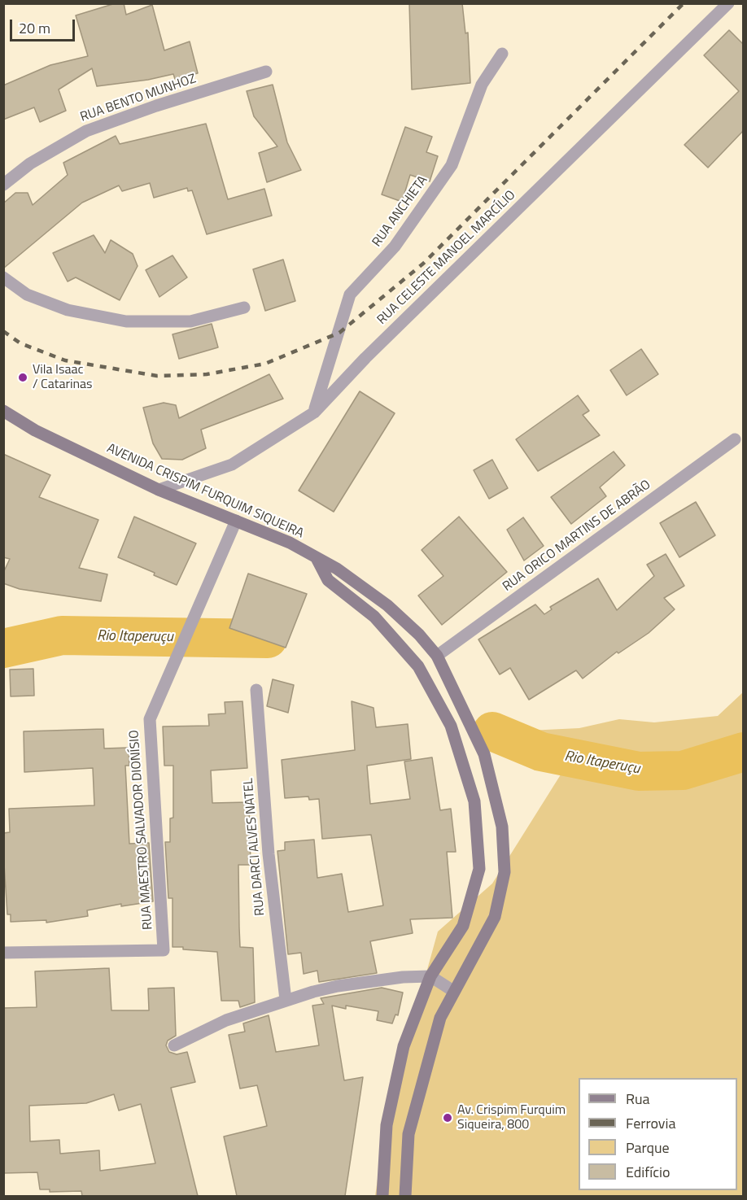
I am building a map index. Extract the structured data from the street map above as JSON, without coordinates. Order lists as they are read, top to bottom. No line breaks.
{"streets":{"main road":["AVENIDA CRISPIM FURQUIM SIQUEIRA"],"street":["RUA BENTO MUNHOZ","RUA ANCHIETA","RUA CELESTE MANOEL MARCÍLIO","RUA ORICO MARTINS DE ABRÃO","RUA MAESTRO SALVADOR DIONÍSIO","RUA DARCI ALVES NATEL"]},"crossings":[["RUA ANCHIETA","RUA CELESTE MANOEL MARCÍLIO"],["RUA CELESTE MANOEL MARCÍLIO","AVENIDA CRISPIM FURQUIM SIQUEIRA"],["AVENIDA CRISPIM FURQUIM SIQUEIRA","RUA ORICO MARTINS DE ABRÃO"],["AVENIDA CRISPIM FURQUIM SIQUEIRA","RUA MAESTRO SALVADOR DIONÍSIO"]],"water":["Rio Itaperuçu"],"places":["Vila Isaac / Catarinas","Av. Crispim Furquim Siqueira, 800"],"legend":["Rua","Ferrovia","Parque","Edifício"],"scale_bar":"20 m"}
